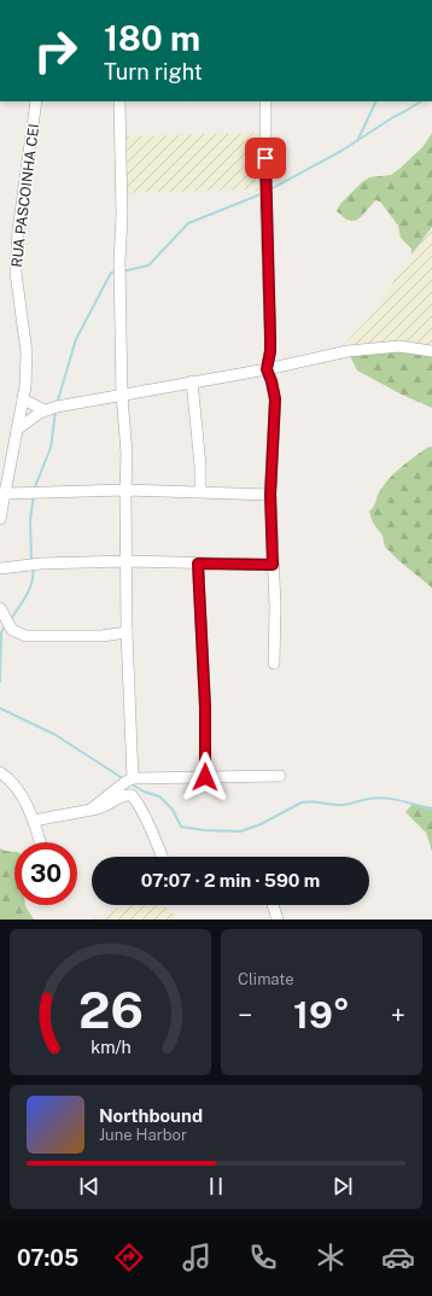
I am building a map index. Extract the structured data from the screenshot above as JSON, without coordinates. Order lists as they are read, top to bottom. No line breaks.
{"streets":{"street":["RUA PASCOINHA CEI"]},"page":{"turn":["180 m","Turn right"],"limit":"30","trip":"07:07 · 2 min · 590 m","tile":"Climate","heat":["−","19°","+"],"song":["Northbound","June Harbor"],"tabs":"07:05","gauge":["26","km/h"]}}
